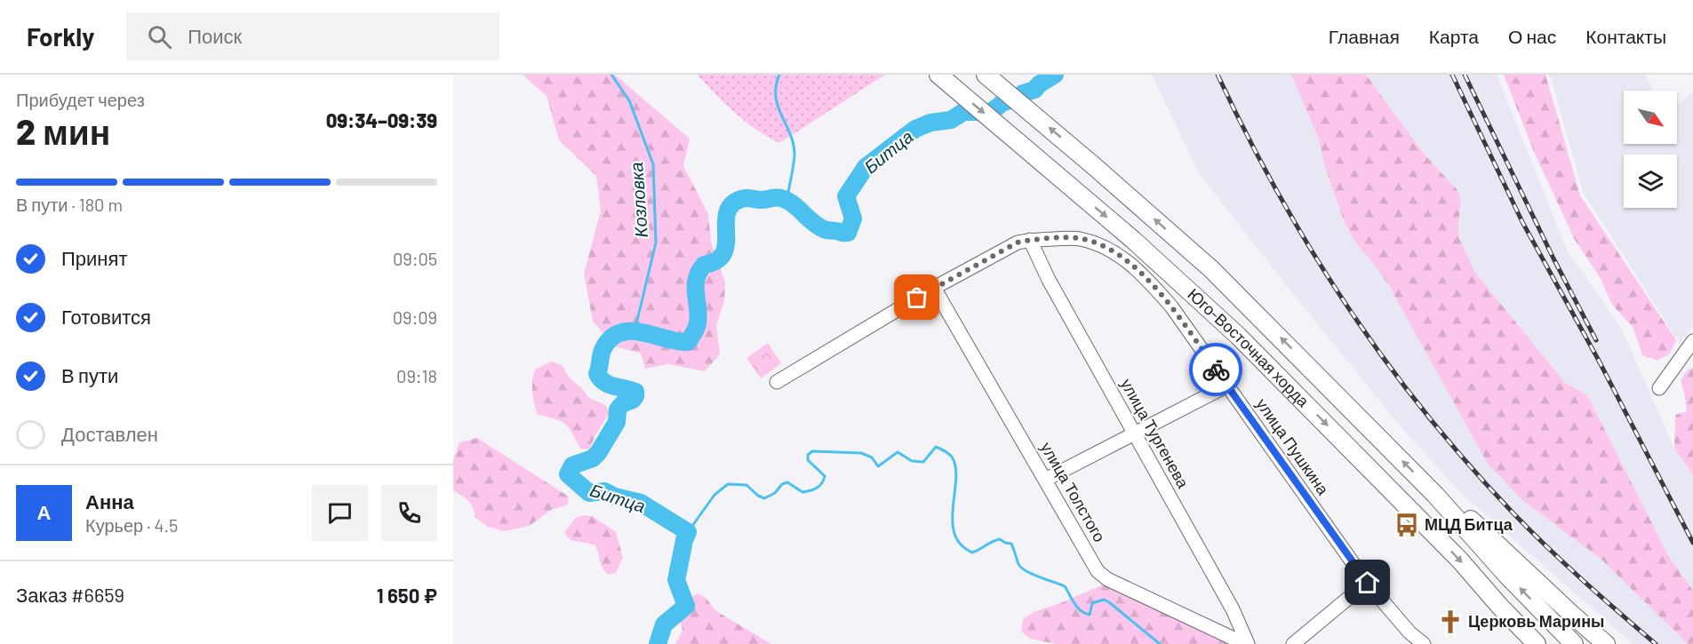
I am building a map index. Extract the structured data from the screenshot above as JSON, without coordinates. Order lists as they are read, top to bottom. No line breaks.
{"streets":{"main road":["Юго-Восточная хорда"],"street":["улица Тургенева","улица Пушкина","улица Толстого"]},"crossings":[["улица Тургенева","улица Пушкина"],["улица Тургенева","улица Толстого"],["улица Пушкина","улица Толстого"]],"water":["Битца","Козловка"],"places":{"bus stop":["МЦД Битца"],"church":["Церковь Марины"]},"north":"bottom right","page":{"header":"Forkly","search":"Поиск","nav":["Главная","Карта","О нас","Контакты"],"heading":["2 мин","Прибудет через","09:34–09:39"],"panel":["Анна","Курьер · 4.5","Заказ #6659","1 650 ₽"],"bar":"В пути · 180 m","list":[["Принят","09:05"],["Готовится","09:09"],["В пути","09:18"],"Доставлен"],"round":"А"}}
